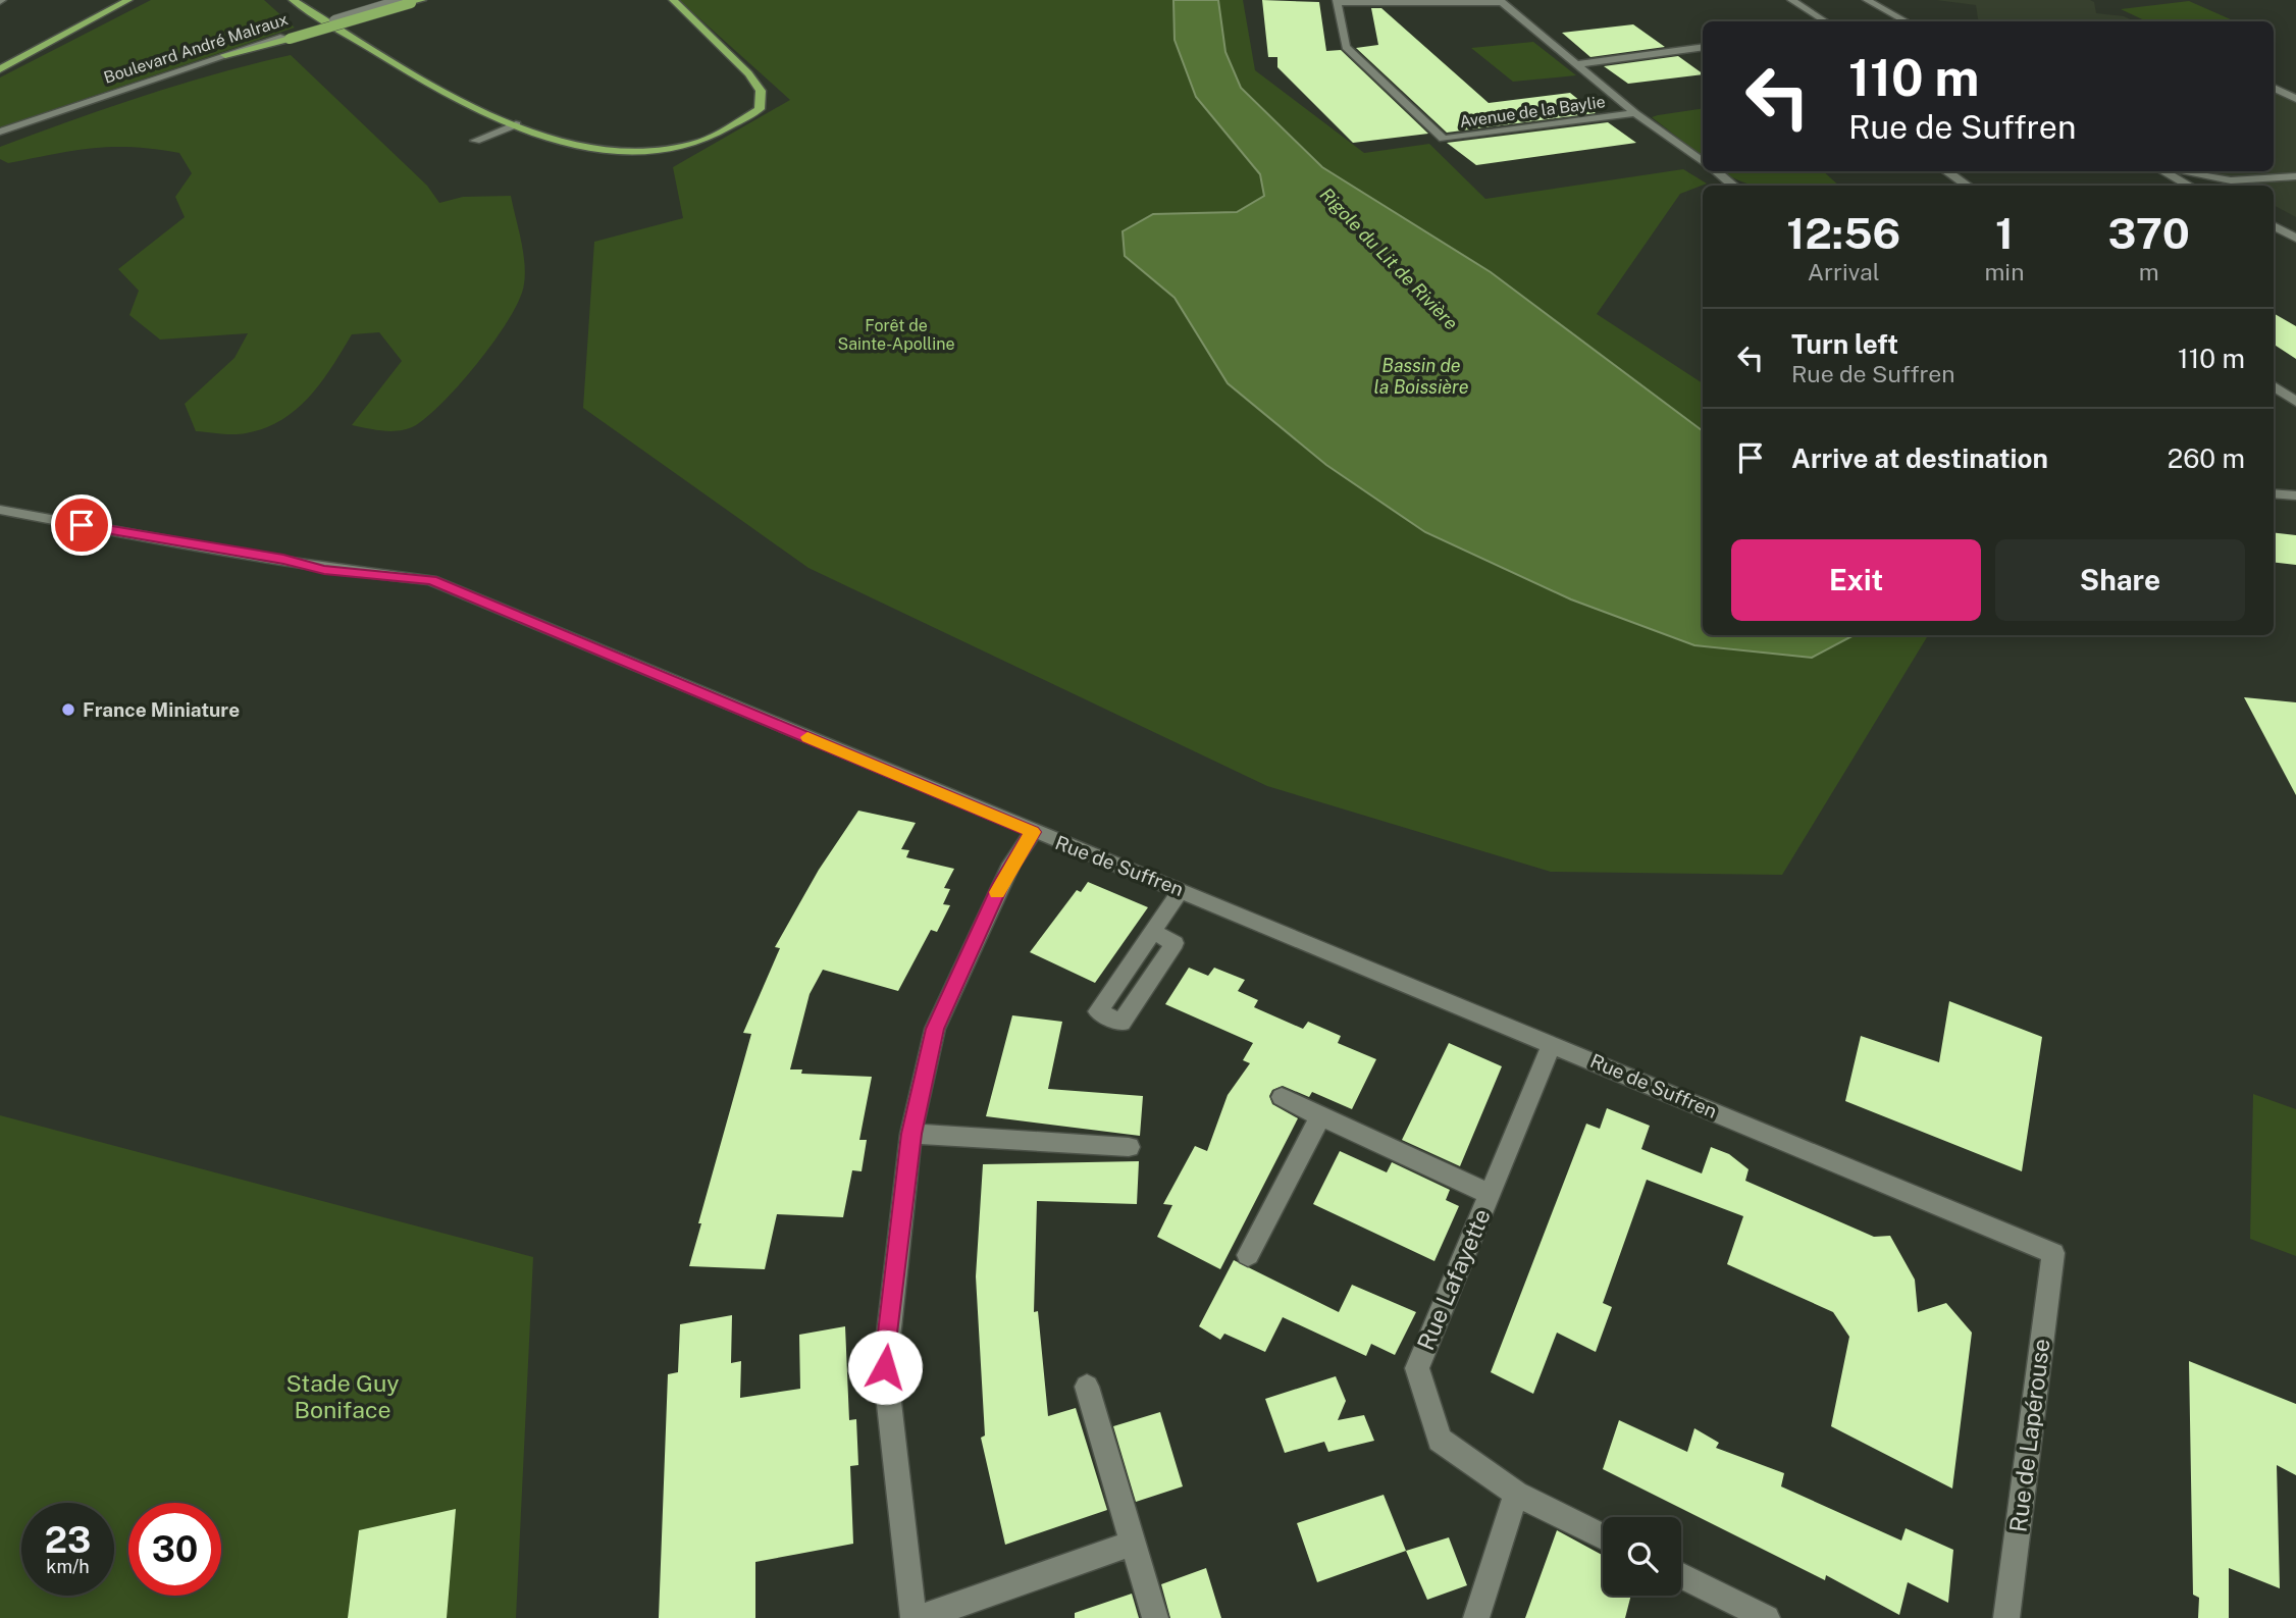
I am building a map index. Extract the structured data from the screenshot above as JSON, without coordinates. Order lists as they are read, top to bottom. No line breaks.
{"streets":{"street":["Boulevard André Malraux","Avenue de la Baylie","Rue de Suffren","Rue Lafayette","Rue de Lapérouse"]},"crossings":[["Rue de Suffren","Rue Lafayette"],["Rue de Suffren","Rue de Lapérouse"]],"water":["Rigole du Lit de Rivière","Bassin de la Boissière"],"parks":["Forêt de Sainte-Apolline","Stade Guy Boniface"],"places":["France Miniature"],"page":{"turn":["110 m","Rue de Suffren"],"eta":["12:56","Arrival","1","min","370","m"],"list":[{"name":"Turn left","note":"Rue de Suffren","value":"110 m"},{"name":"Arrive at destination","value":"260 m"}],"buttons":["Exit","Share"],"speed":"23 km/h","limit":"30"}}
